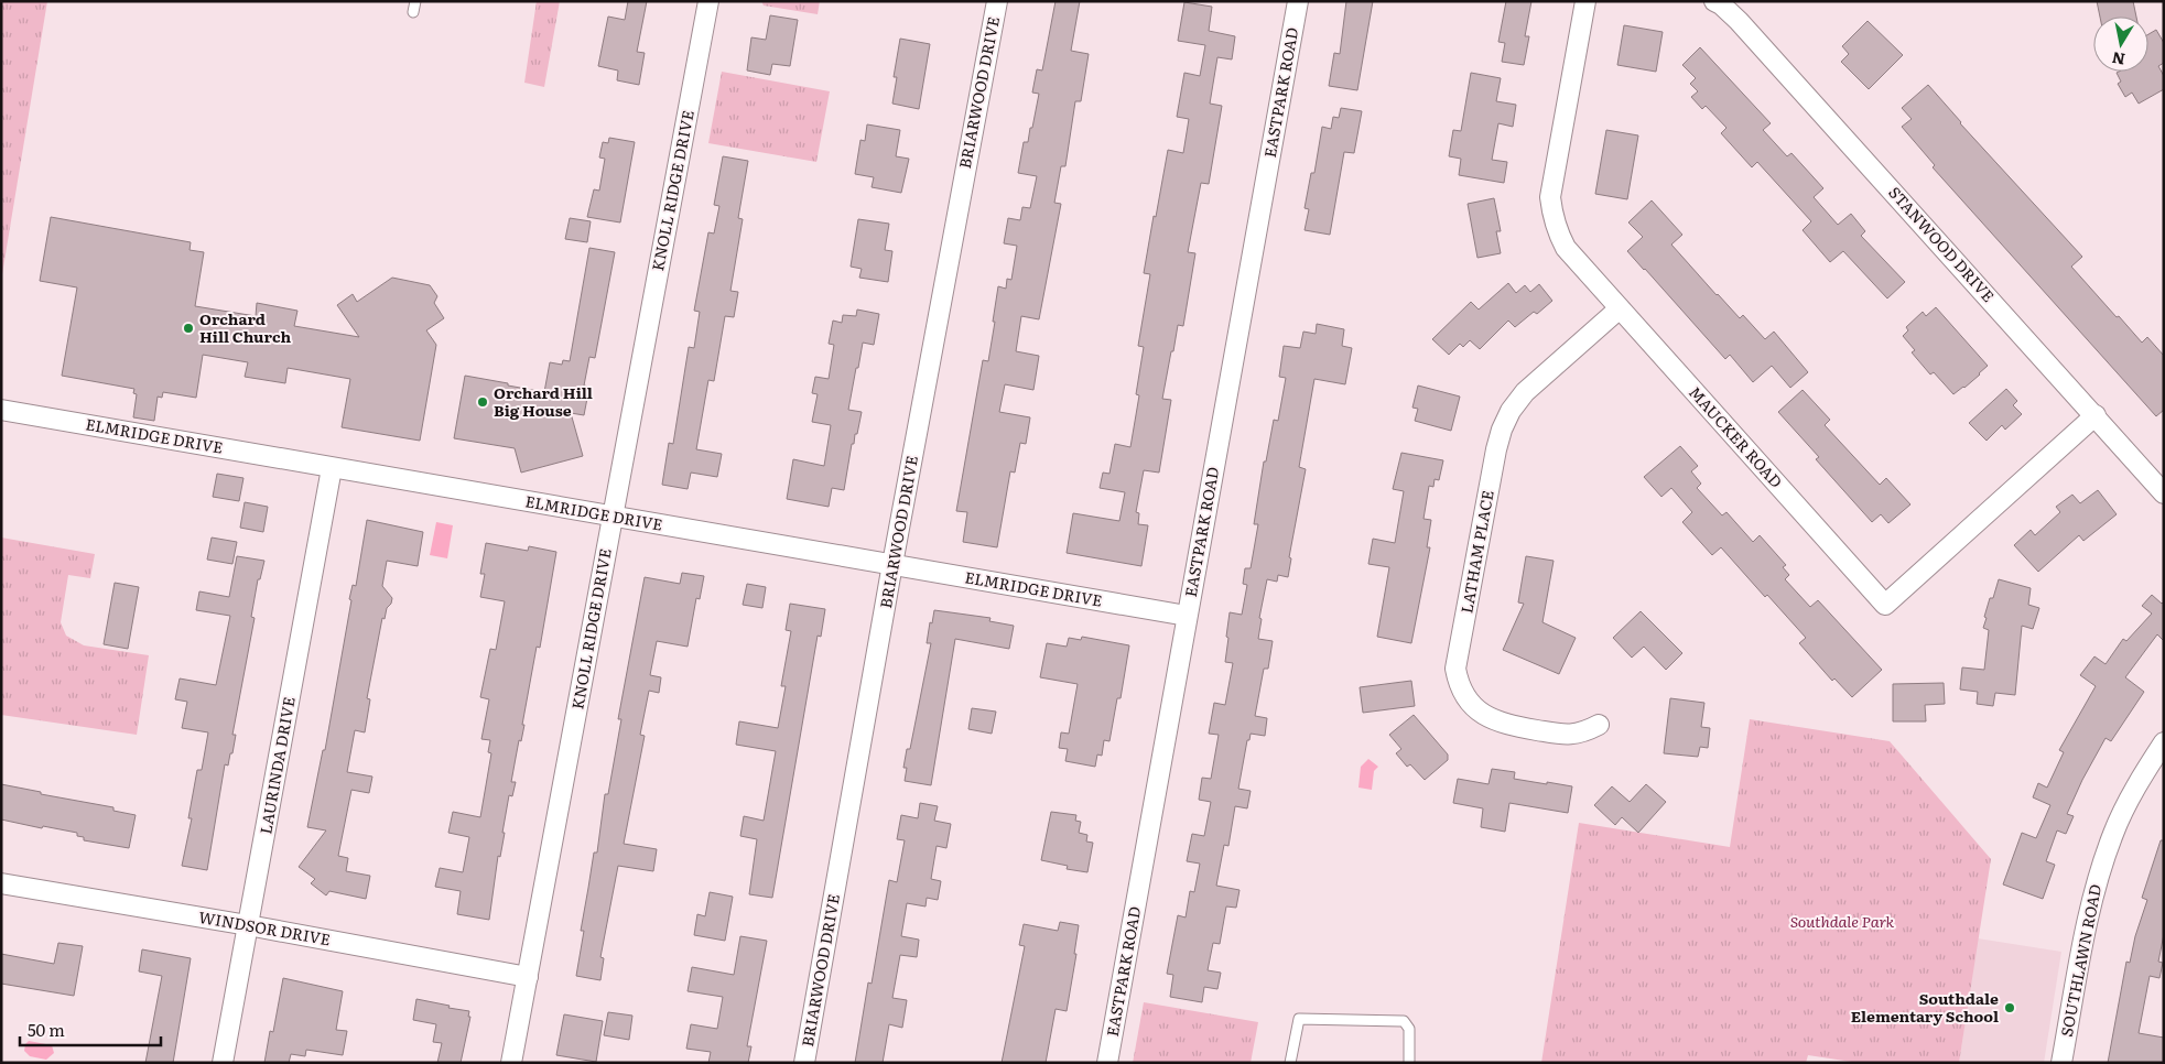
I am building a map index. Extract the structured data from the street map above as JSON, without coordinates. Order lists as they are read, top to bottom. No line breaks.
{"streets":{"street":["BRIARWOOD DRIVE","EASTPARK ROAD","KNOLL RIDGE DRIVE","STANWOOD DRIVE","ELMRIDGE DRIVE","MAUCKER ROAD","LATHAM PLACE","LAURINDA DRIVE","WINDSOR DRIVE","SOUTHLAWN ROAD"]},"crossings":[["BRIARWOOD DRIVE","ELMRIDGE DRIVE"],["EASTPARK ROAD","ELMRIDGE DRIVE"],["KNOLL RIDGE DRIVE","ELMRIDGE DRIVE"],["KNOLL RIDGE DRIVE","WINDSOR DRIVE"],["STANWOOD DRIVE","MAUCKER ROAD"],["ELMRIDGE DRIVE","LAURINDA DRIVE"],["MAUCKER ROAD","LATHAM PLACE"],["LAURINDA DRIVE","WINDSOR DRIVE"]],"parks":["Southdale Park"],"places":["Orchard Hill Church","Orchard Hill Big House","Southdale Elementary School"],"scale_bar":"50 m","north":"bottom"}
